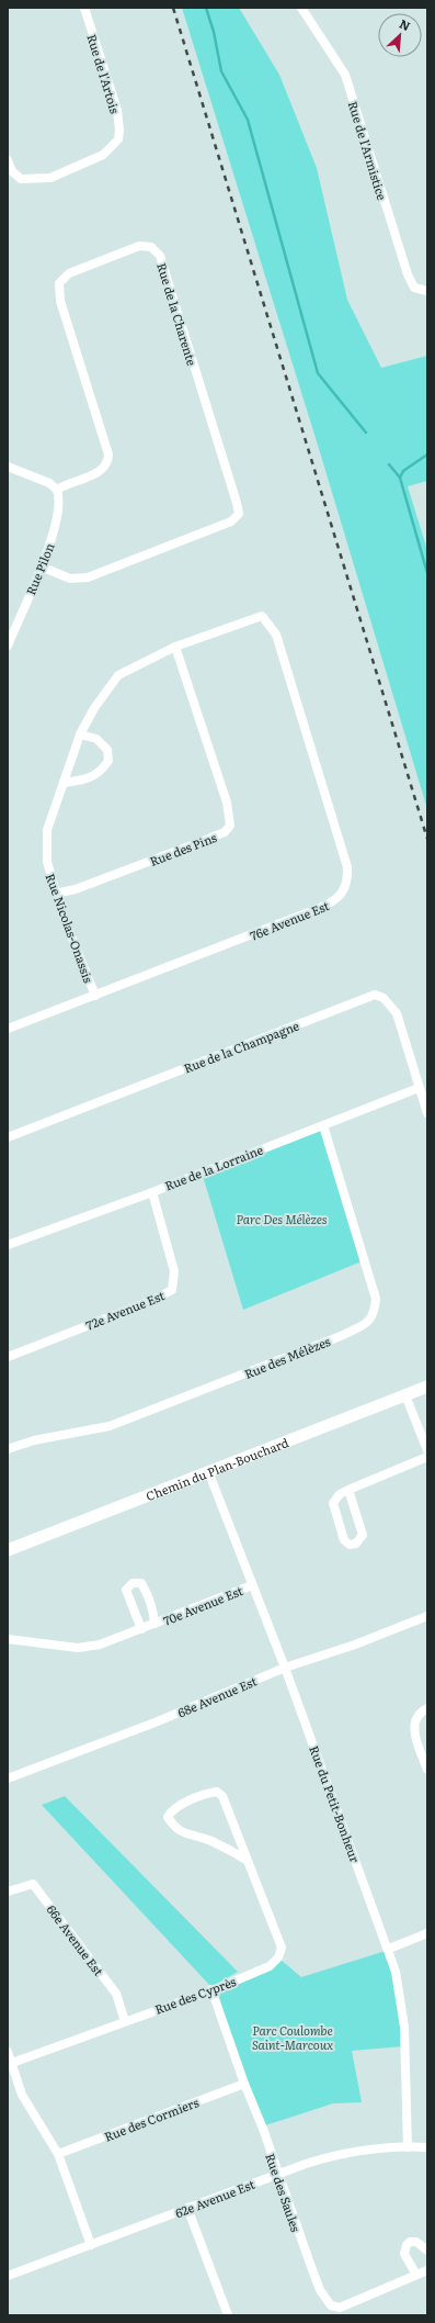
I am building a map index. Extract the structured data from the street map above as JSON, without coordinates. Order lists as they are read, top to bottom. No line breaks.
{"streets":{"street":["Rue de l'Artois","Rue de l'Armistice","Rue de la Charente","Rue Pilon","Rue des Pins","76e Avenue Est","Rue Nicolas-Onassis","Rue de la Champagne","Rue de la Lorraine","72e Avenue Est","Rue des Mélèzes","Chemin du Plan-Bouchard","70e Avenue Est","68e Avenue Est","Rue du Petit-Bonheur","66e Avenue Est","Rue des Cyprès","Rue des Cormiers","Rue des Saules","62e Avenue Est"]},"crossings":[["Rue de la Charente","Rue Pilon"],["Rue des Pins","Rue Nicolas-Onassis"],["76e Avenue Est","Rue Nicolas-Onassis"],["Rue de la Champagne","Rue de la Lorraine"],["Rue de la Lorraine","72e Avenue Est"],["Rue de la Lorraine","Rue des Mélèzes"],["Chemin du Plan-Bouchard","Rue du Petit-Bonheur"],["70e Avenue Est","Rue du Petit-Bonheur"],["68e Avenue Est","Rue du Petit-Bonheur"],["Rue du Petit-Bonheur","62e Avenue Est"],["66e Avenue Est","Rue des Cyprès"],["Rue des Cyprès","Rue des Saules"],["Rue des Cormiers","Rue des Saules"],["Rue des Saules","62e Avenue Est"]],"parks":["Parc Des Mélèzes","Parc Coulombe Saint-Marcoux"],"north":"top right"}
